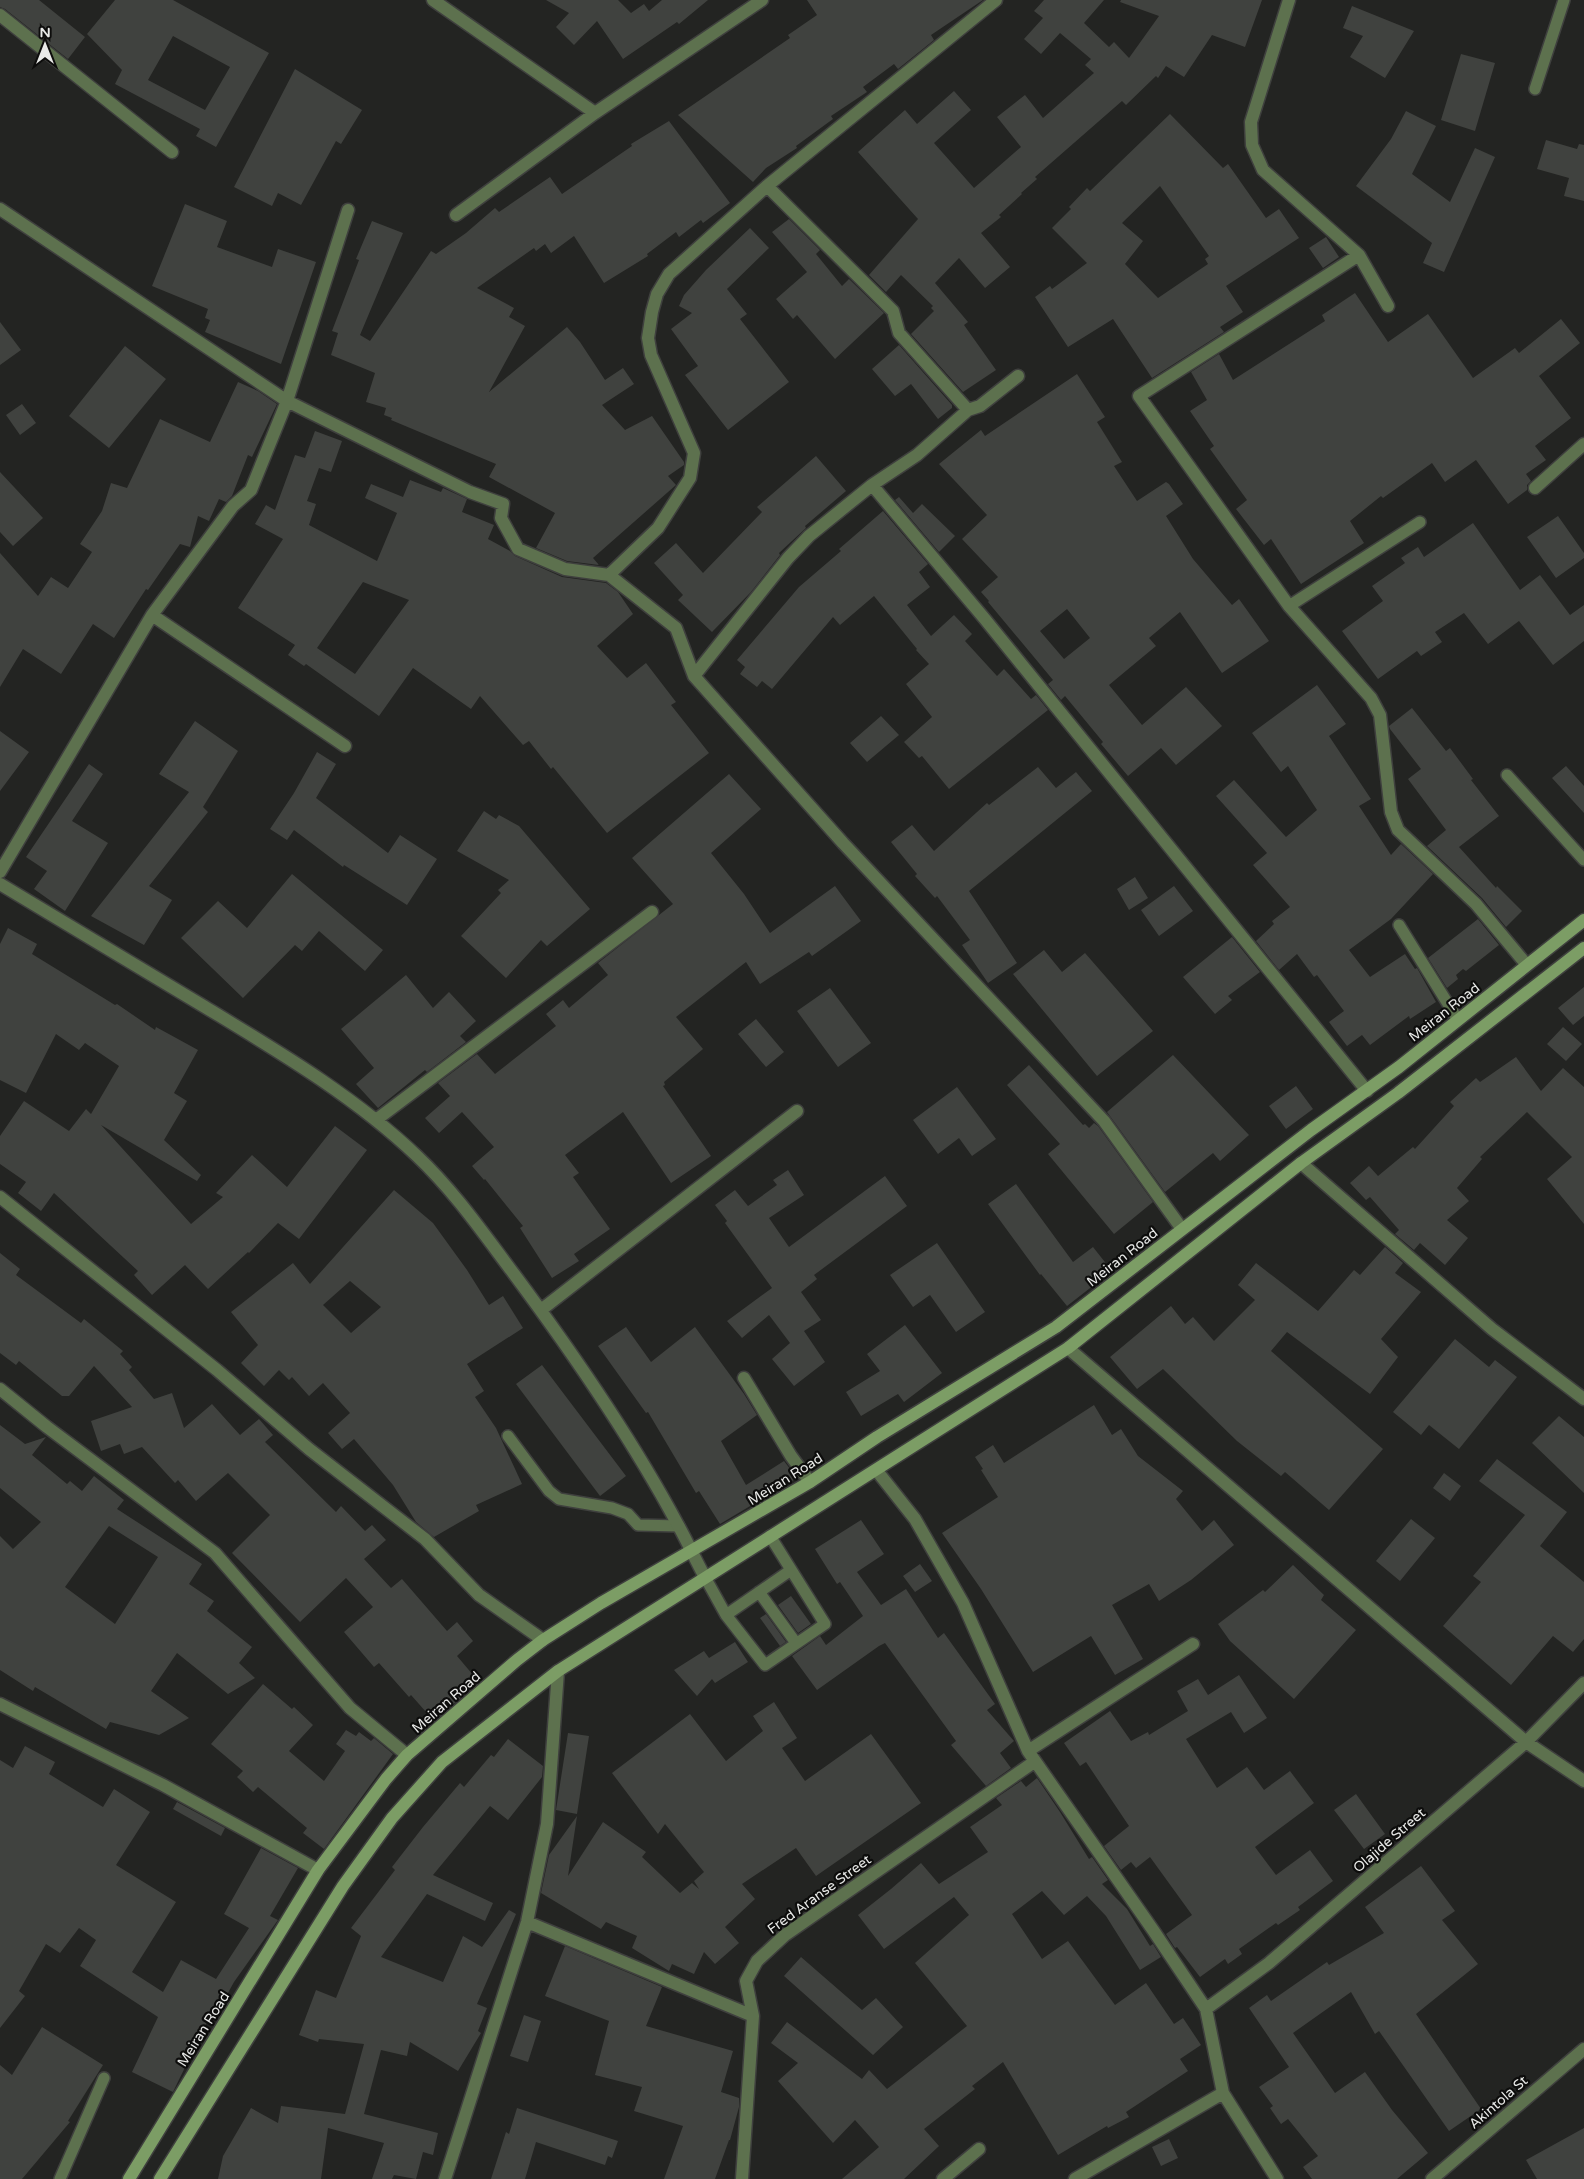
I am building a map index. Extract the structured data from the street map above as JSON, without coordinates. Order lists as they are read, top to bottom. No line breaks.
{"streets":{"main road":["Meiran Road"],"street":["Olajide Street","Fred Aranse Street","Akintola St"]},"north":"top"}
